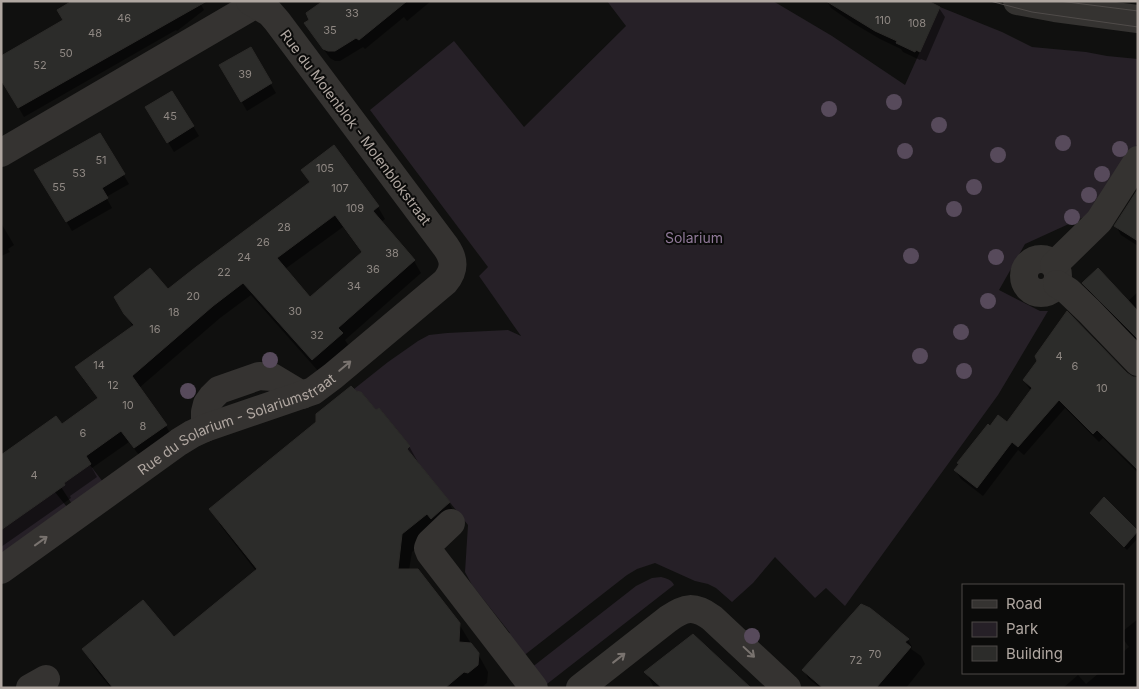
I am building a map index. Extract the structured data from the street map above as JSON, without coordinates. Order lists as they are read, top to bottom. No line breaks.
{"streets":{"street":["Rue du Molenblok - Molenblokstraat","Rue du Solarium - Solariumstraat"]},"crossings":[["Rue du Molenblok - Molenblokstraat","Rue du Solarium - Solariumstraat"]],"one_way":["Rue du Solarium - Solariumstraat"],"parks":["Solarium"],"house_numbers":["33","46","110","108","35","48","50","52","39","45","51","105","53","55","107","109","28","26","38","24","36","22","34","20","30","18","16","32","4","14","6","12","10","10","8","6","4","70","72"],"legend":["Road","Park","Building"]}
